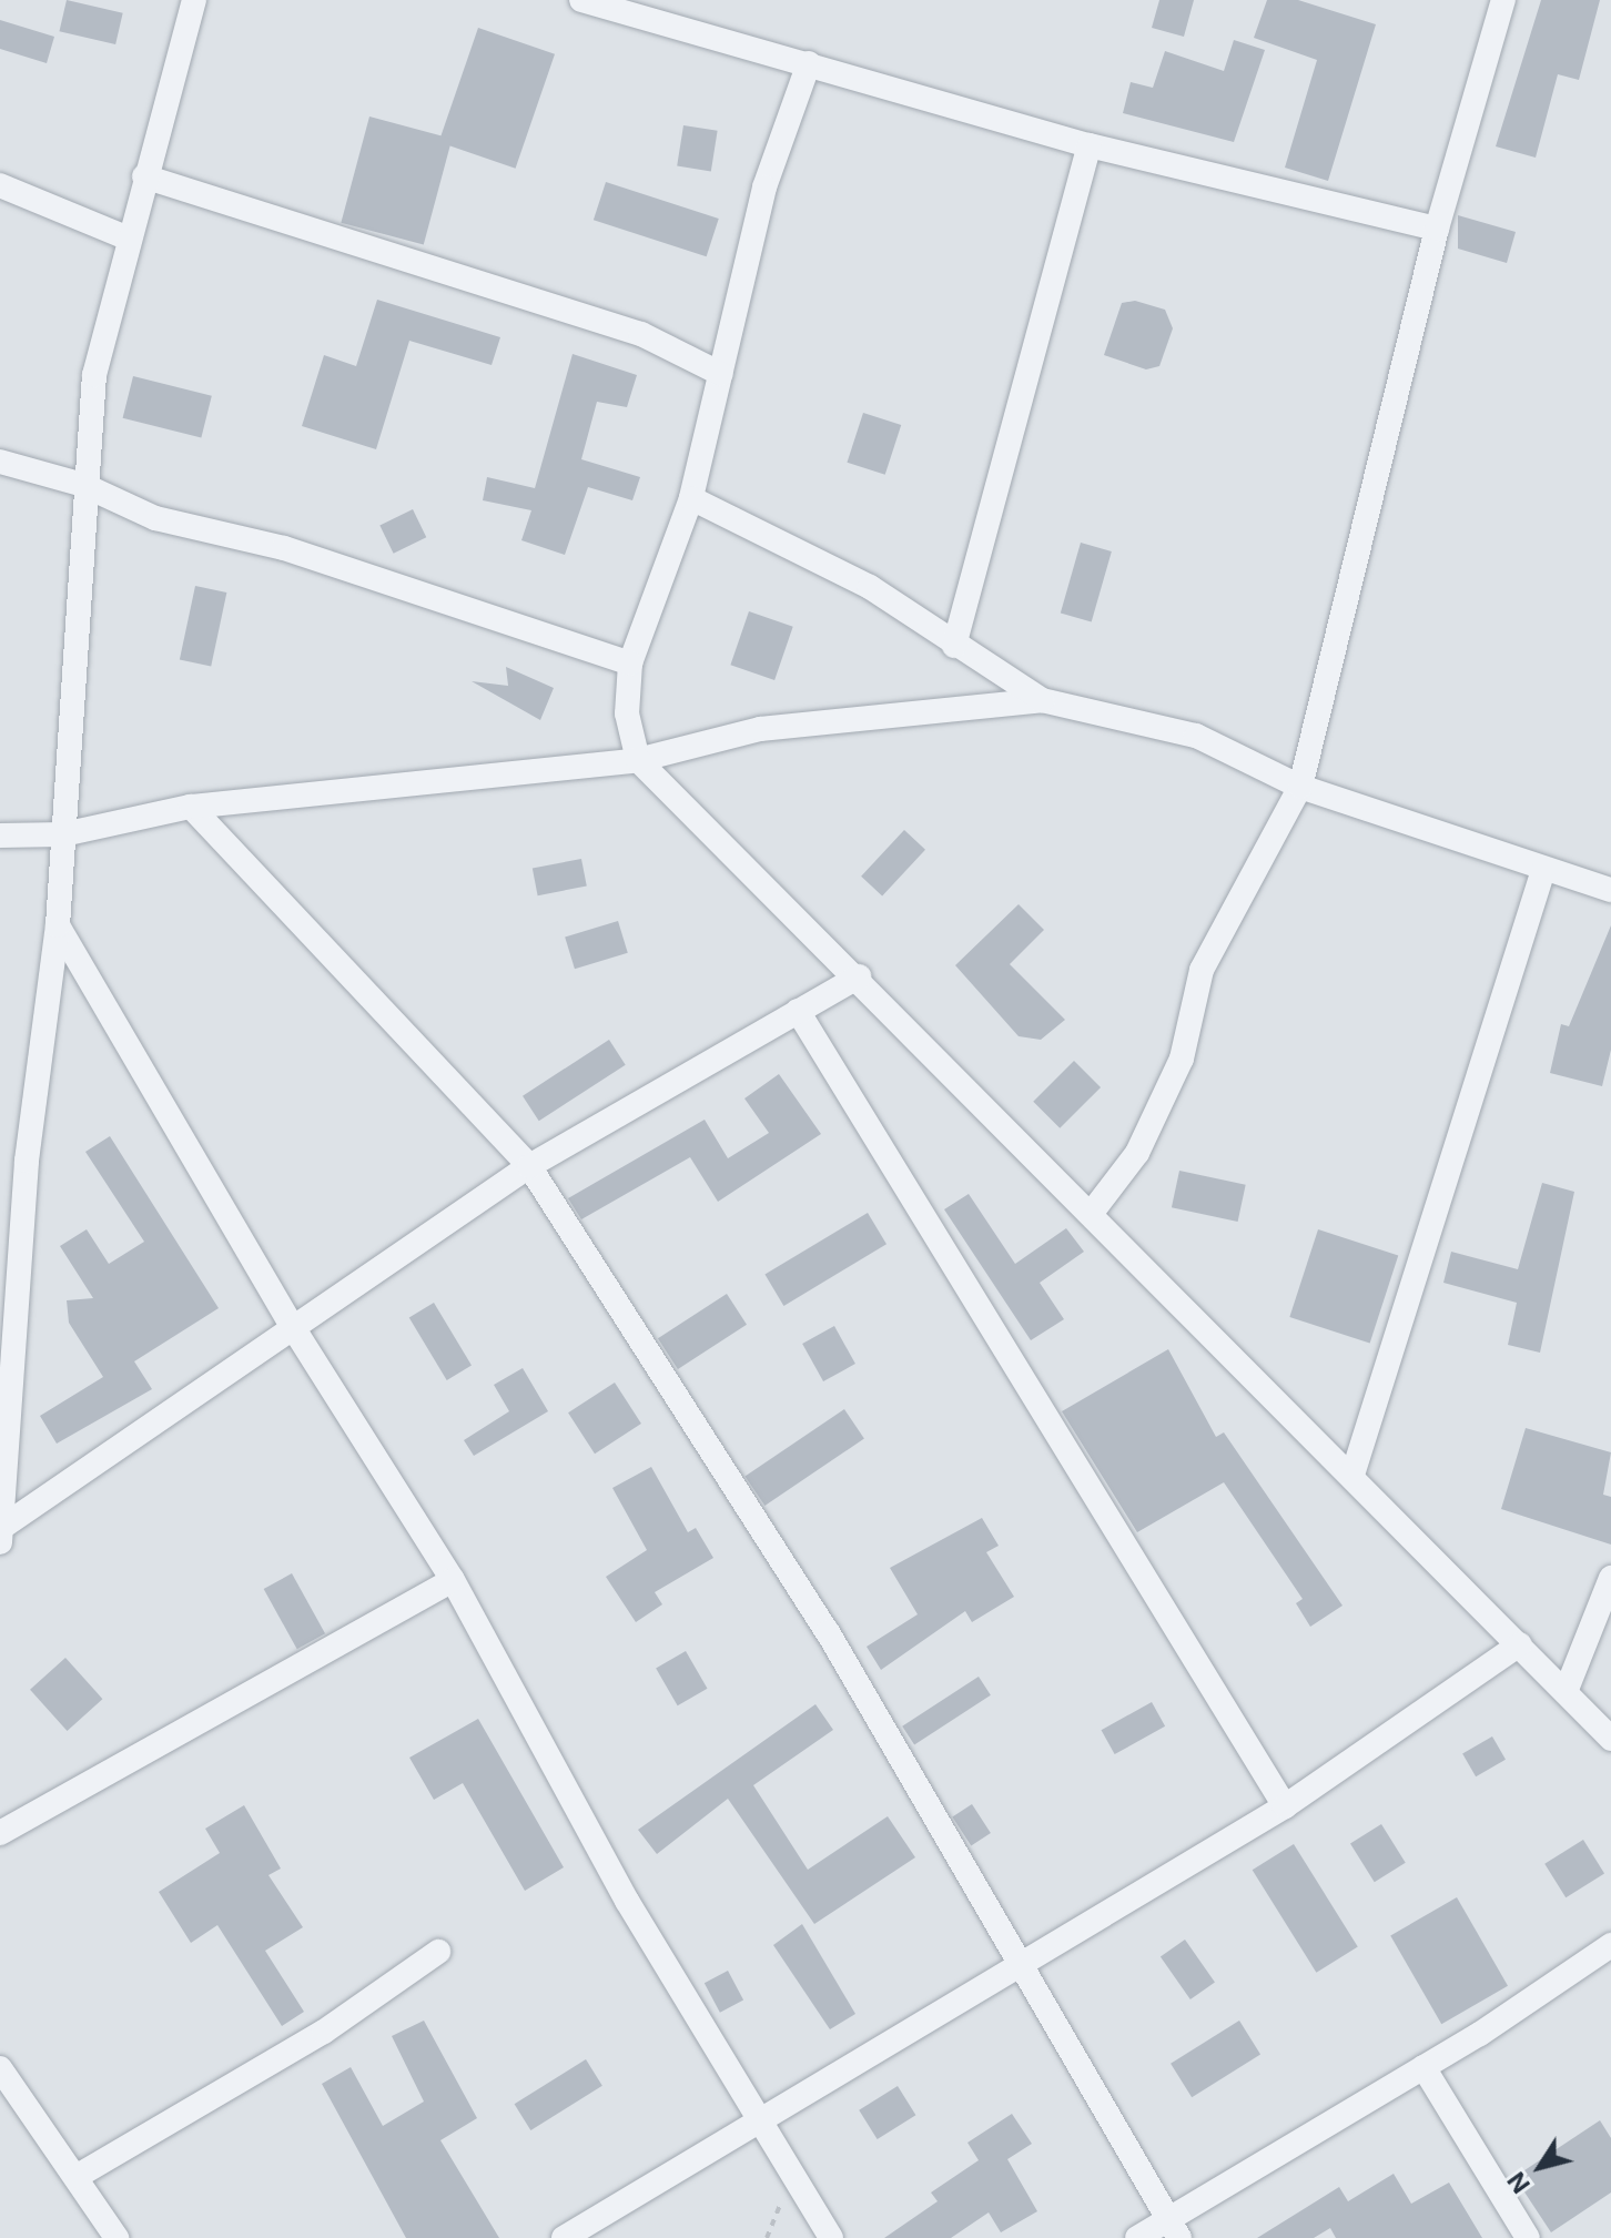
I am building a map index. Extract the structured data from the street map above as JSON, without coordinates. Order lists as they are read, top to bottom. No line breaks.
{"north":"bottom left"}
